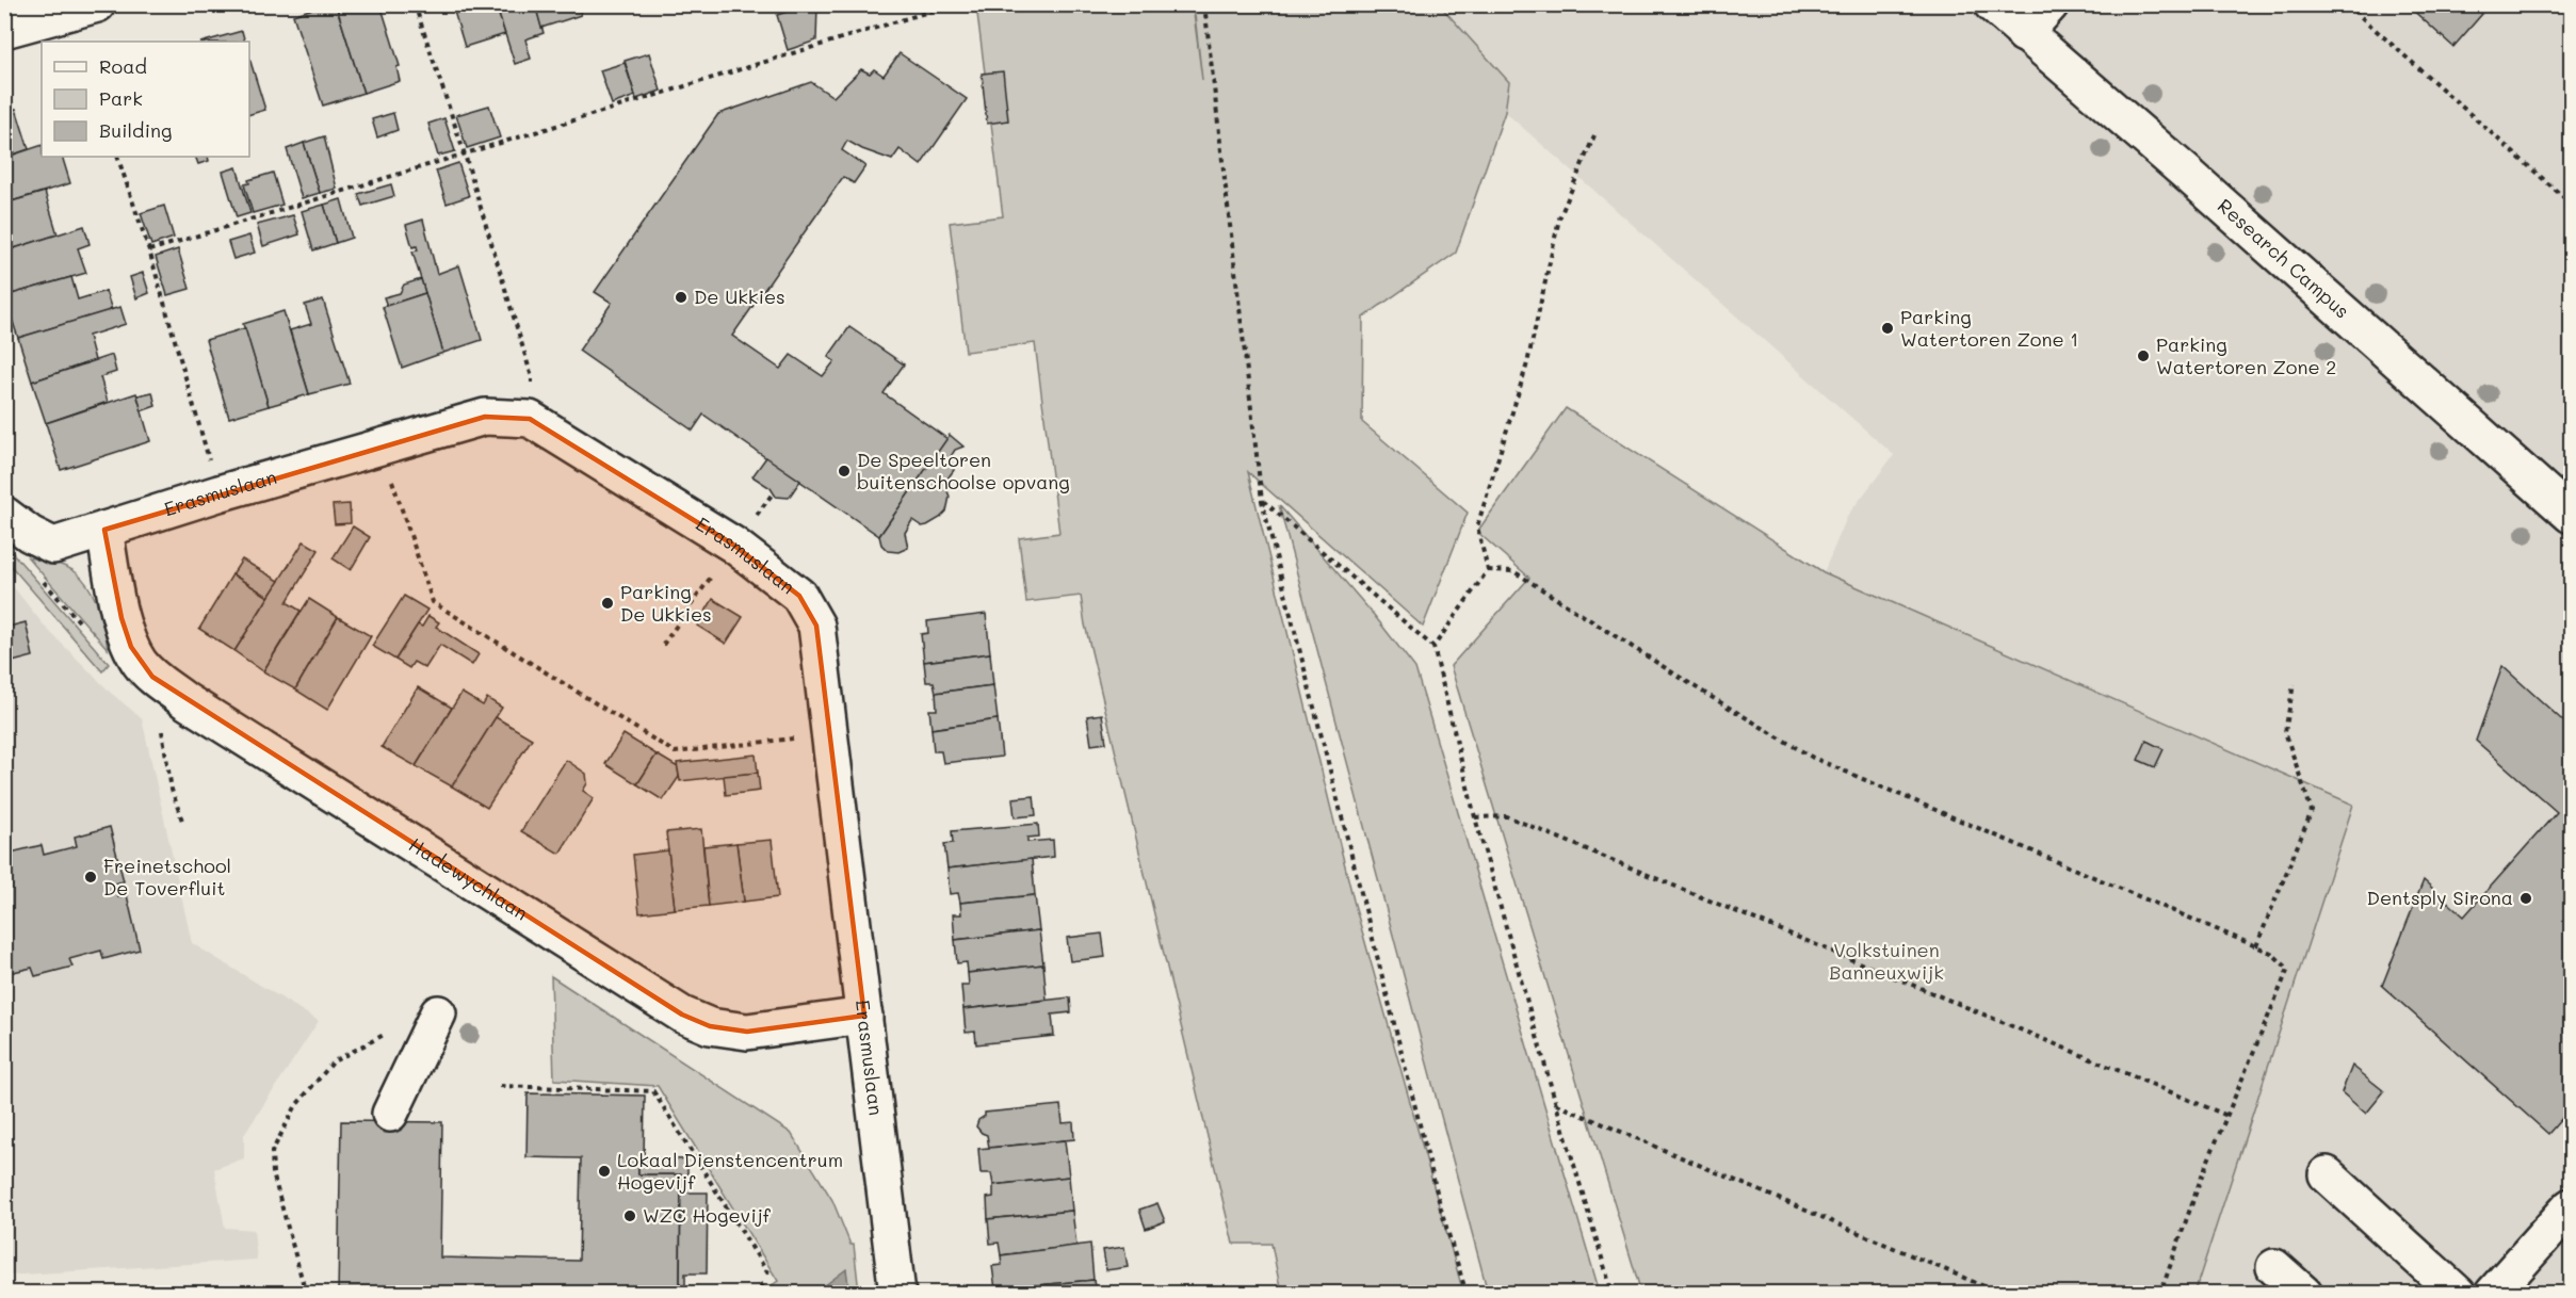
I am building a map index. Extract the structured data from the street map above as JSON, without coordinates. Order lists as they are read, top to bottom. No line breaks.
{"streets":{"street":["Research Campus","Erasmuslaan","Hadewychlaan"]},"crossings":[["Erasmuslaan","Hadewychlaan"]],"parks":["Volkstuinen Banneuxwijk"],"places":["De Ukkies","Parking Watertoren Zone 1","Parking Watertoren Zone 2","De Speeltoren buitenschoolse opvang","Parking De Ukkies","Freinetschool De Toverfluit","Dentsply Sirona","Lokaal Dienstencentrum Hogevijf","WZC Hogevijf"],"legend":["Road","Park","Building"]}
